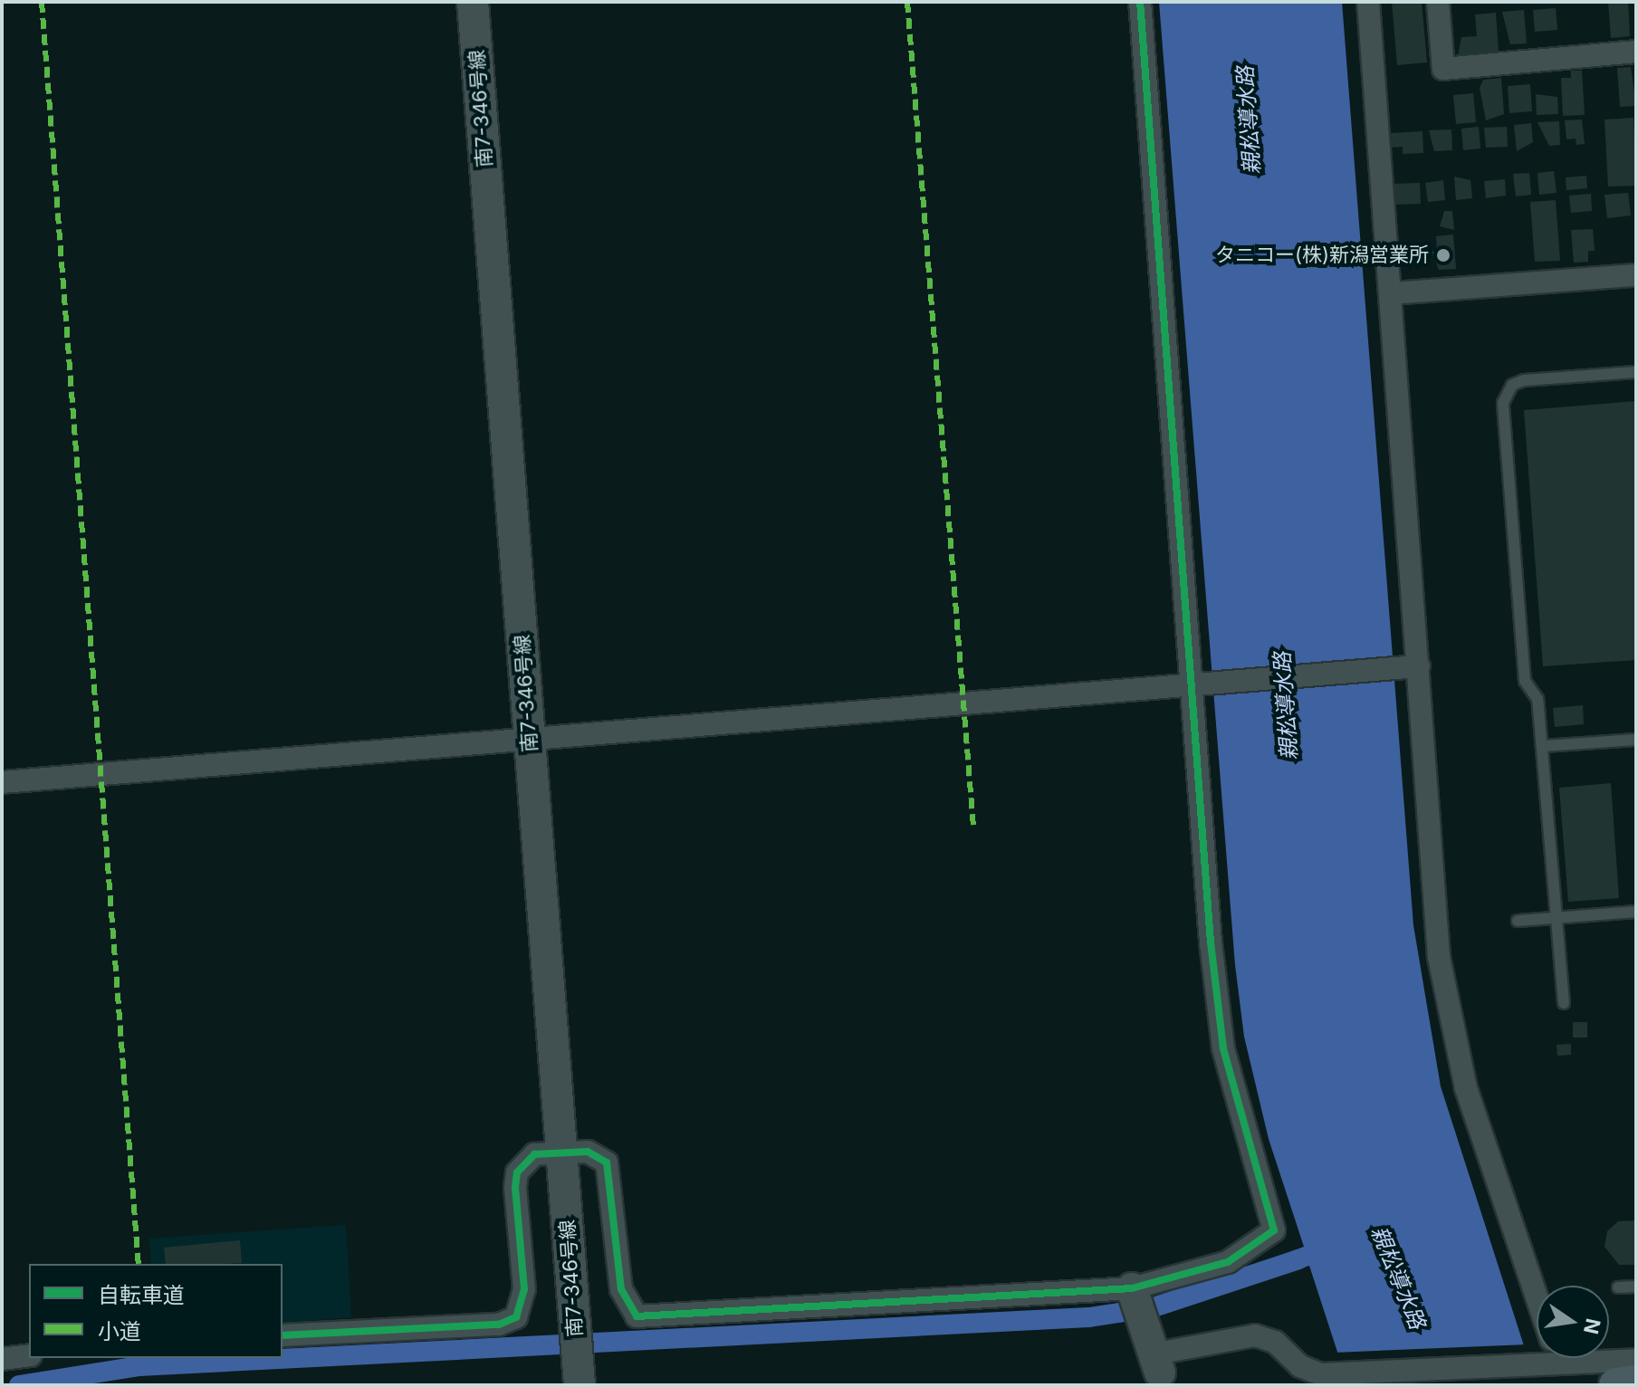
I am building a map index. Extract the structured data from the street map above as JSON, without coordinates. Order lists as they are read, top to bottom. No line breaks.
{"streets":{"street":["南7-346号線"]},"water":["親松導水路"],"places":["タニコー(株)新潟営業所"],"legend":["自転車道","小道"],"north":"right"}
